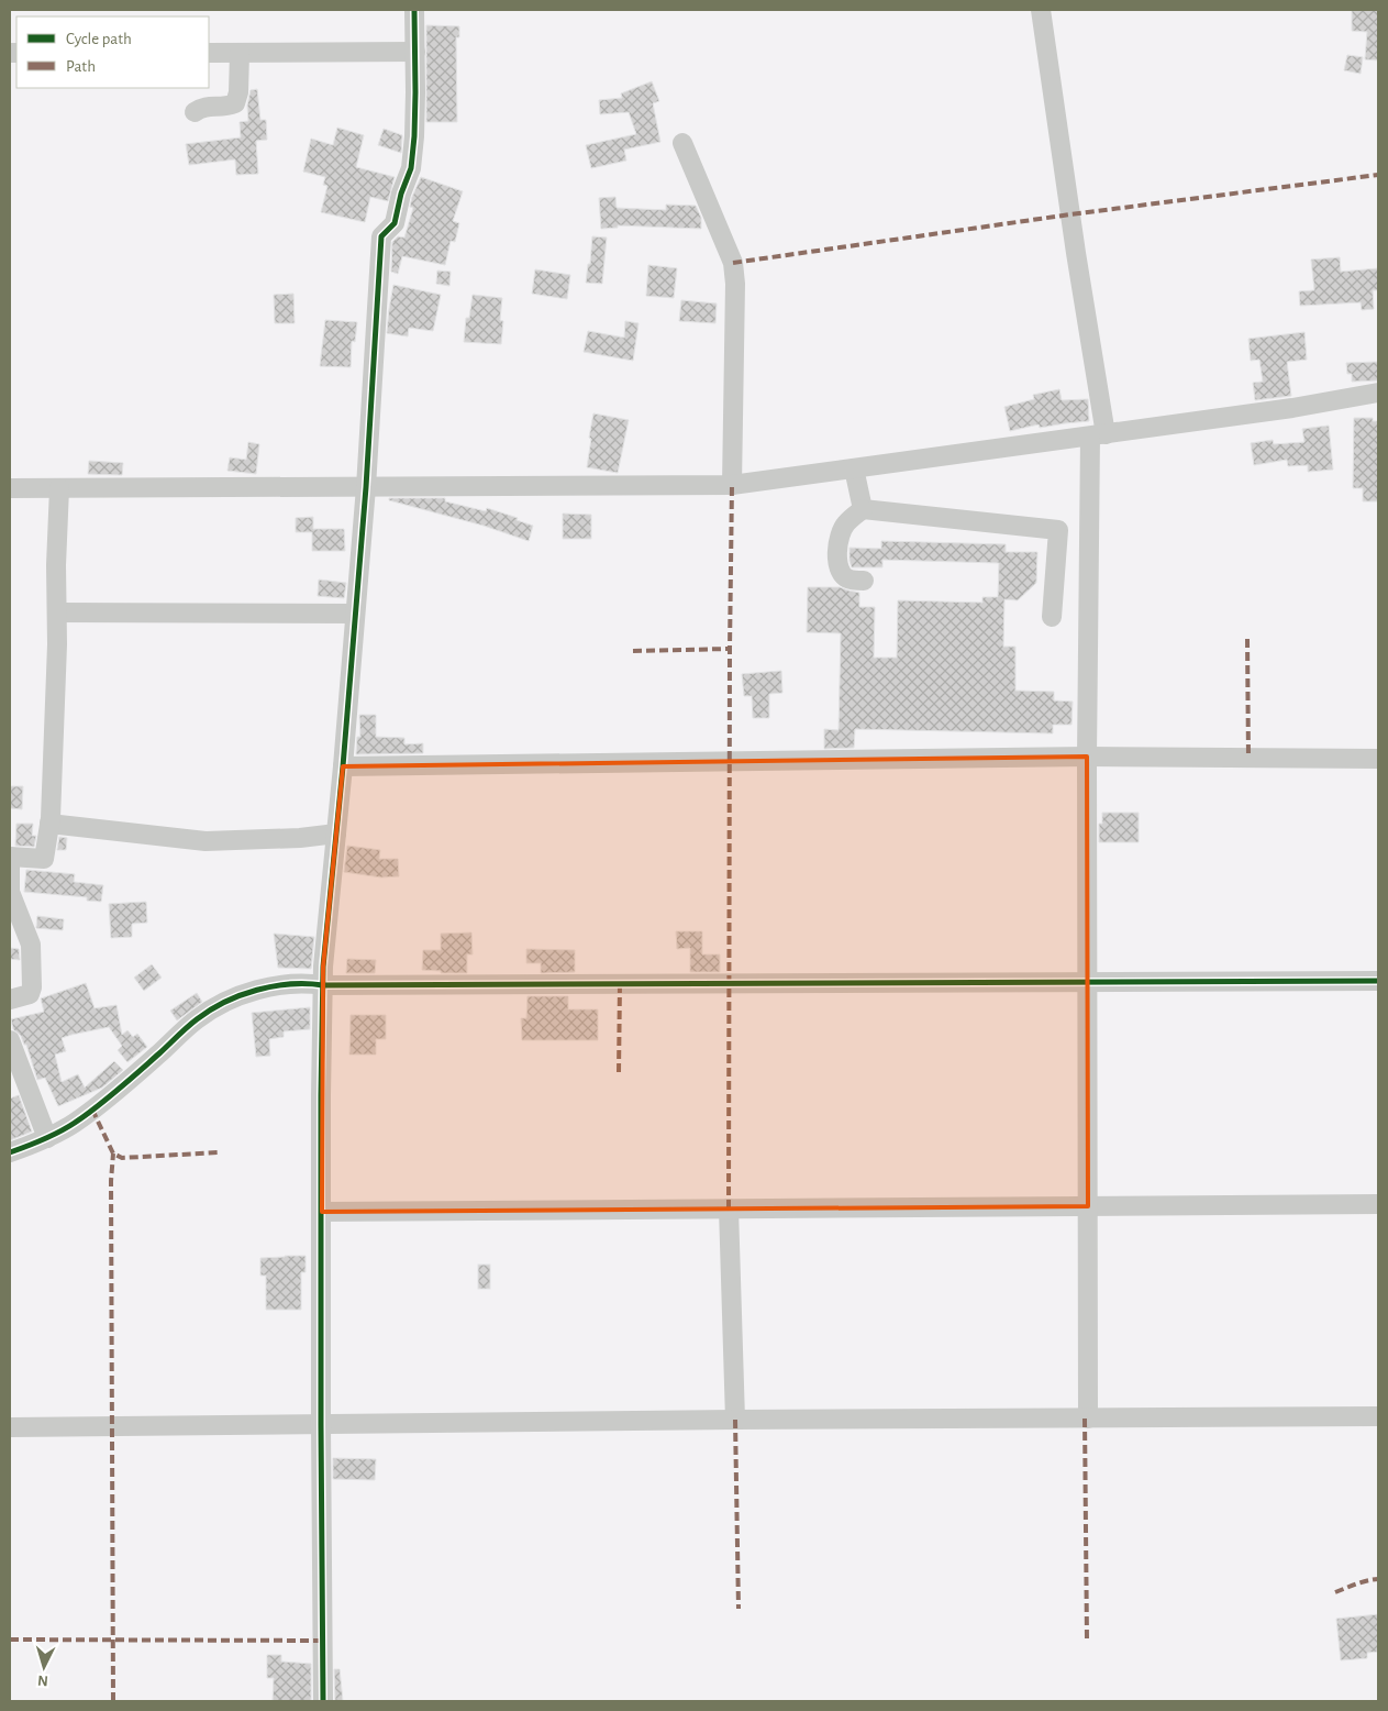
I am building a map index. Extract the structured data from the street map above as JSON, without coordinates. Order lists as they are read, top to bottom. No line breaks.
{"legend":["Cycle path","Path"],"north":"bottom"}
